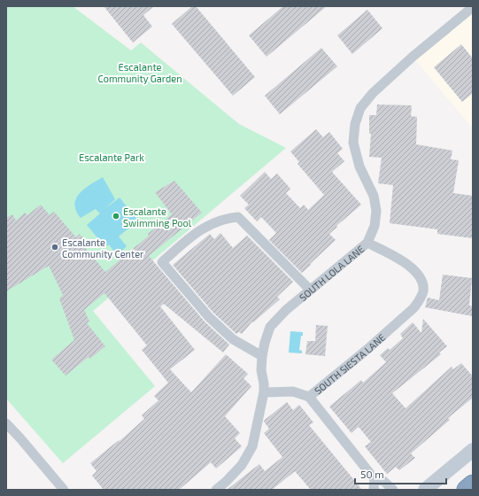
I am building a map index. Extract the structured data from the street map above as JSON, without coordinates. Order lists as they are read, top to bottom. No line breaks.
{"streets":{"street":["SOUTH LOLA LANE","SOUTH SIESTA LANE"]},"crossings":[["SOUTH LOLA LANE","SOUTH SIESTA LANE"]],"parks":["Escalante Community Garden","Escalante Park"],"places":["Escalante Swimming Pool","Escalante Community Center"],"scale_bar":"50 m"}
